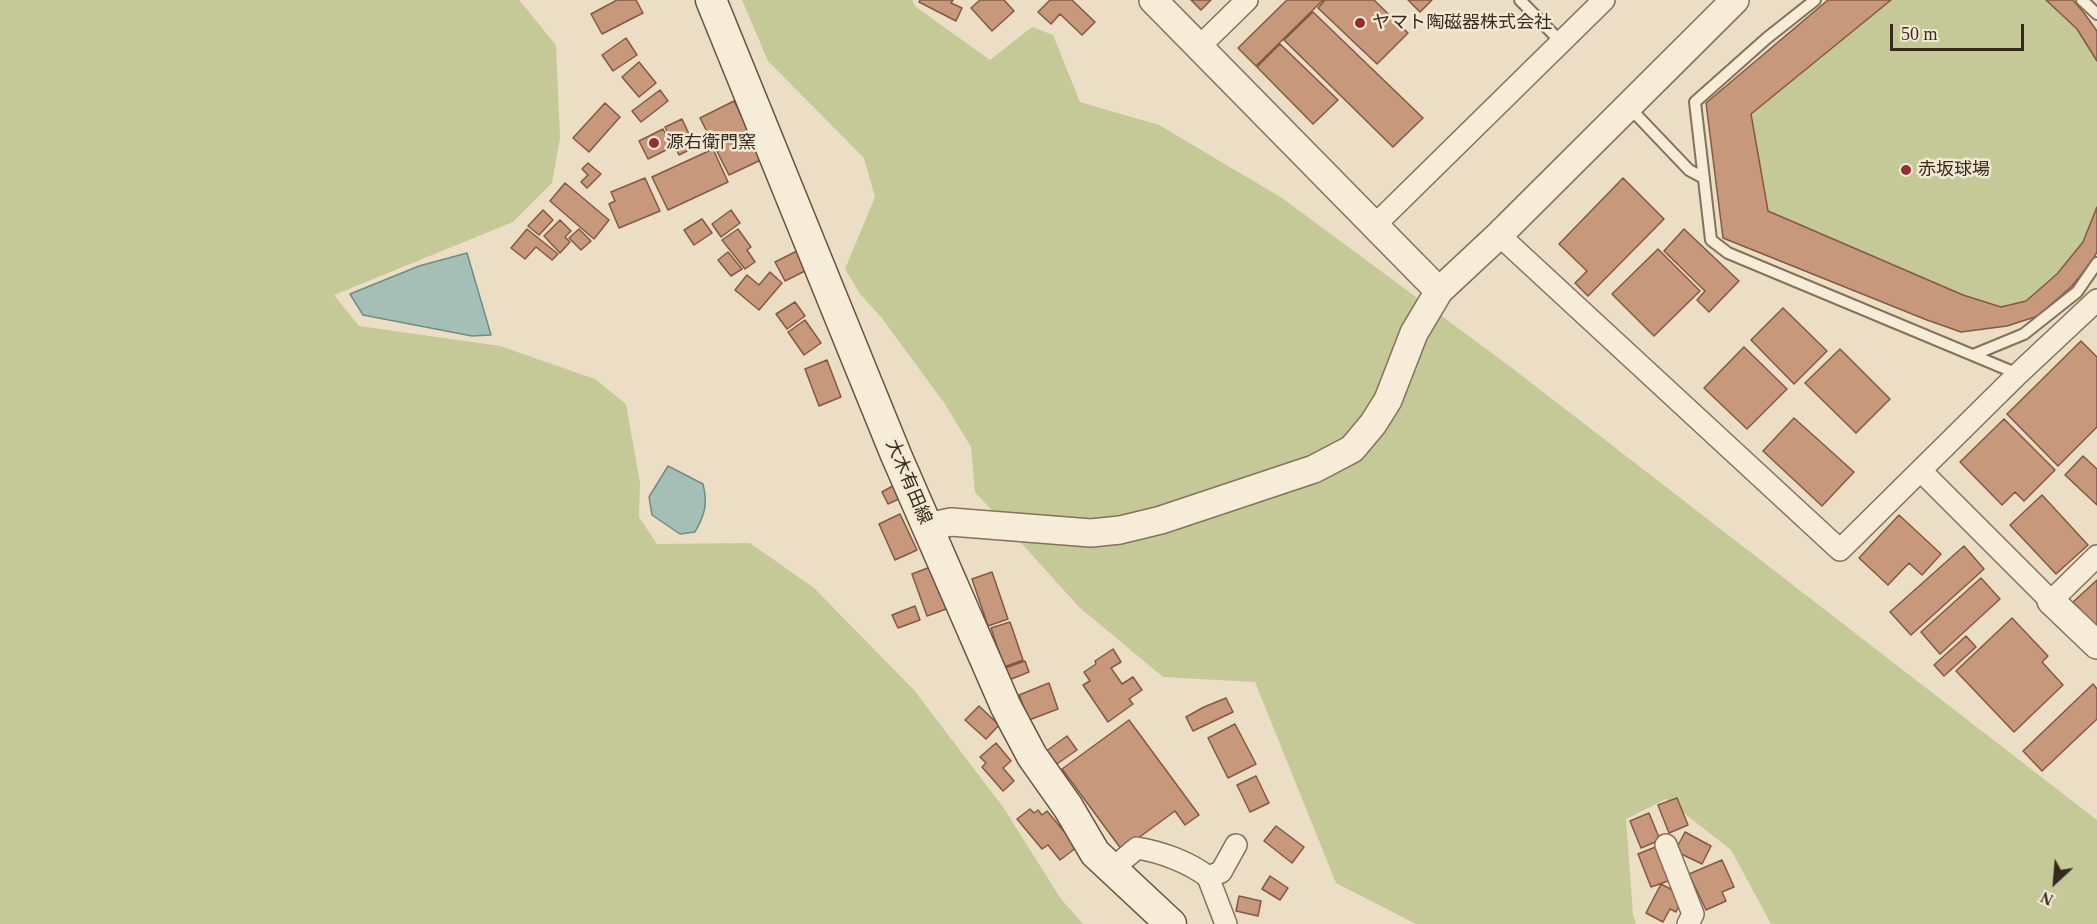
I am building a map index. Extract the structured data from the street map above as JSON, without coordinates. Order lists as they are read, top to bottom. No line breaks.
{"streets":{"main road":["大木有田線"]},"places":["ヤマト陶磁器株式会社","源右衛門窯","赤坂球場"],"scale_bar":"50 m","north":"bottom left"}
